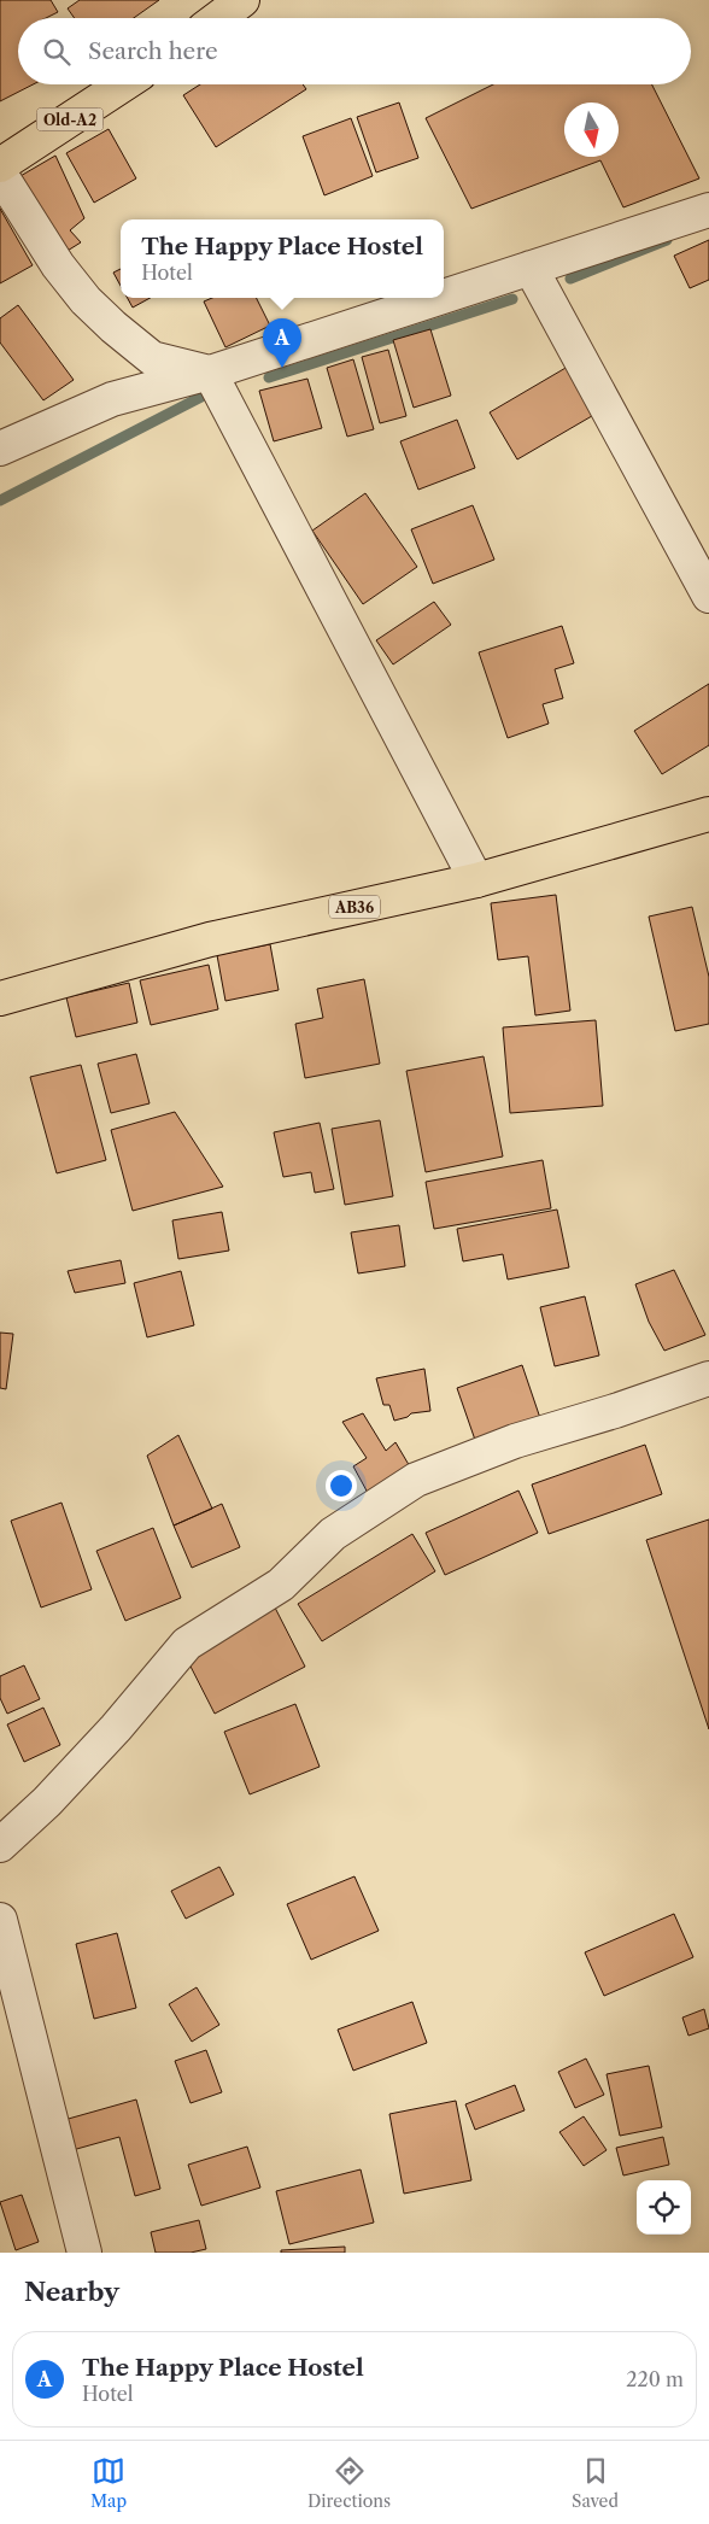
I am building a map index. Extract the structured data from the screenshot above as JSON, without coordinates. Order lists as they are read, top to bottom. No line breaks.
{"streets":{"main road":["Old-A2","AB36"]},"north":"bottom","page":{"search":"Search here","popup":["The Happy Place Hostel","Hotel"],"pins":"A","heading":"Nearby","list":[{"mark":"A","name":"The Happy Place Hostel","note":"Hotel","value":"220 m"}],"nav":["Map","Directions","Saved"]}}
